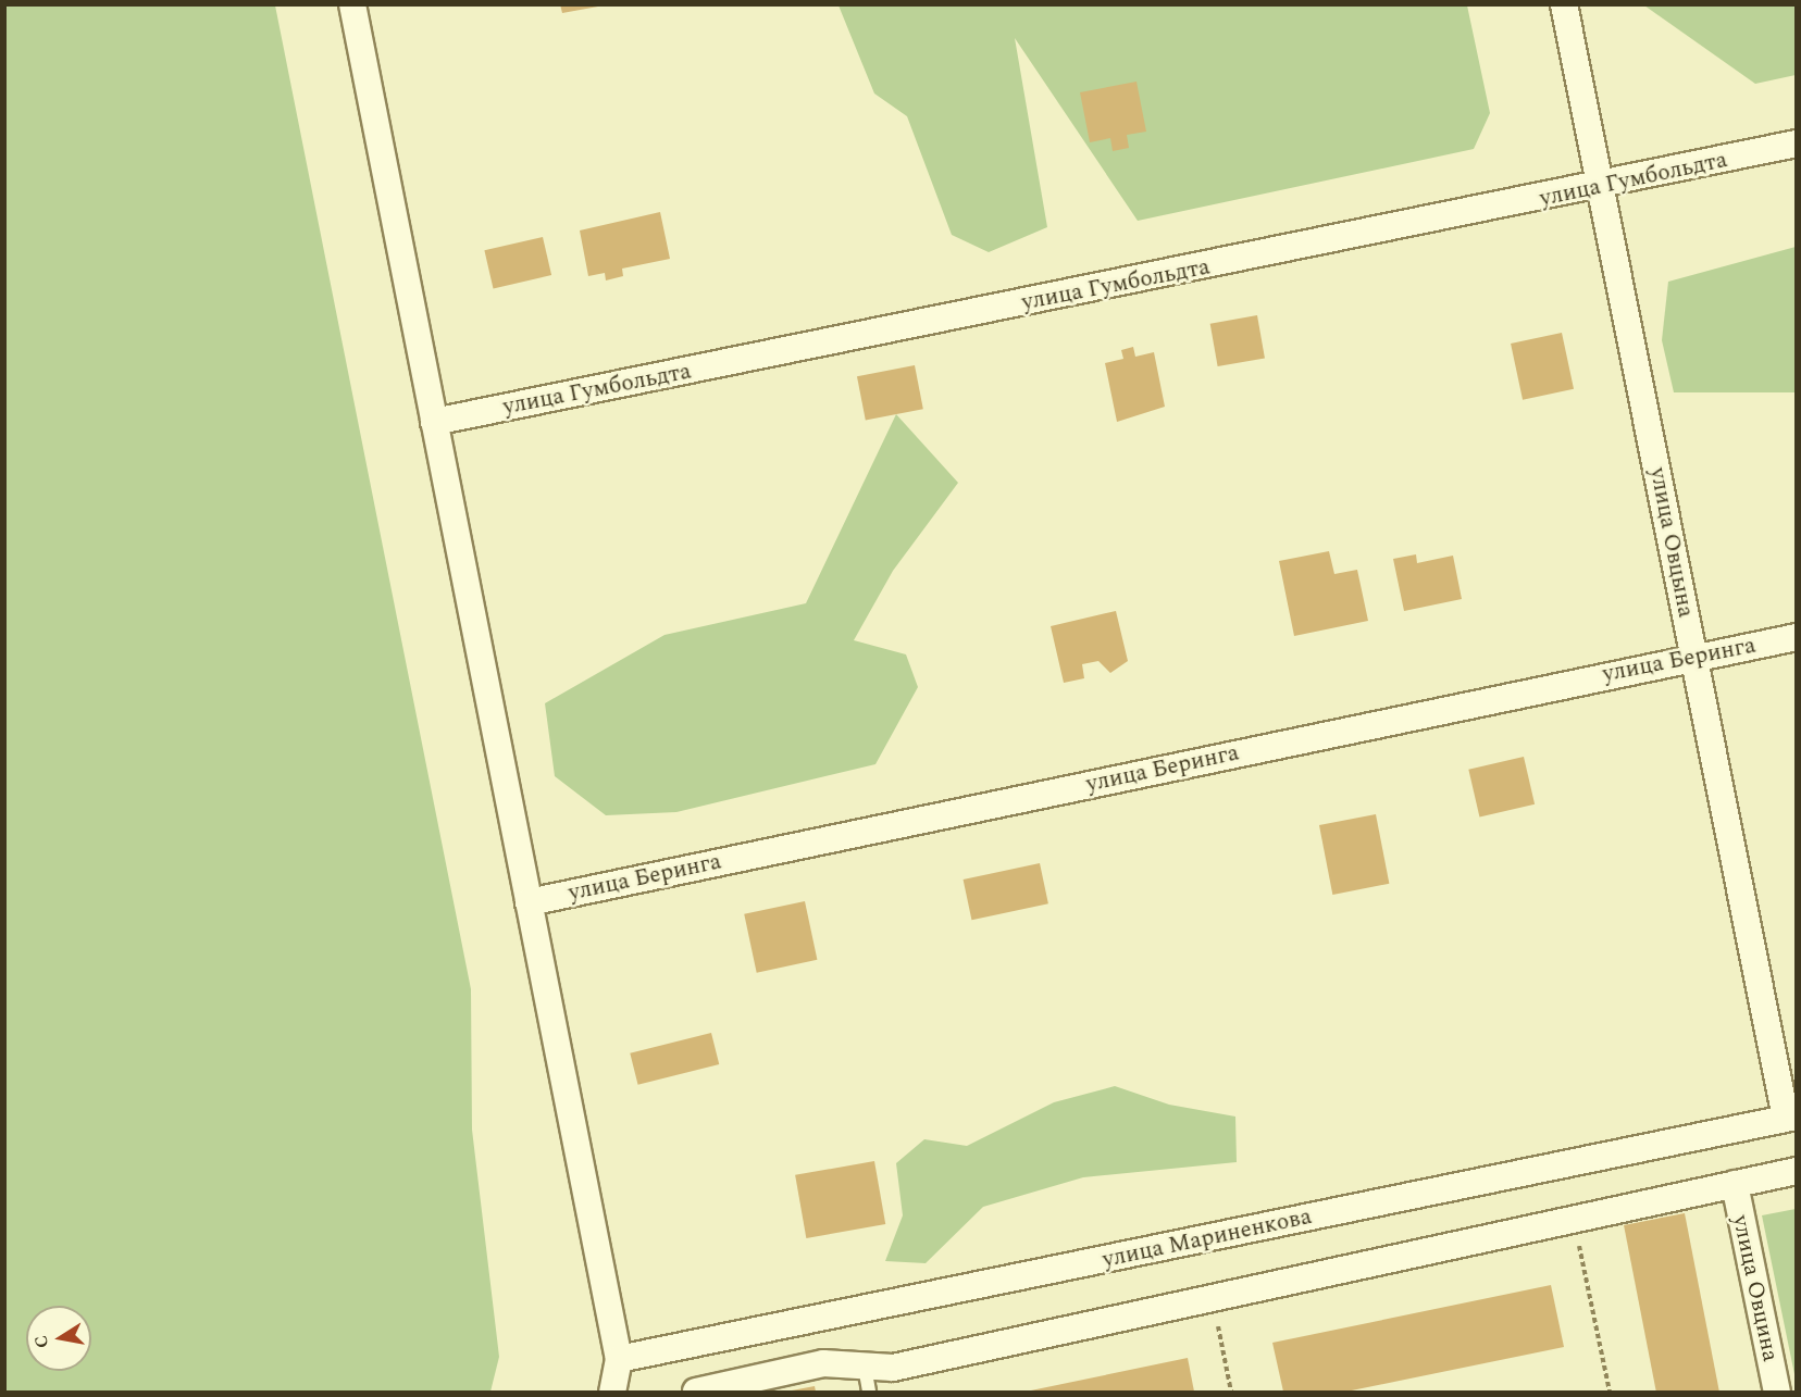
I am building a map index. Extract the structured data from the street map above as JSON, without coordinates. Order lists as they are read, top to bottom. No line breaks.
{"streets":{"street":["улица Гумбольдта","улица Овцына","улица Беринга","улица Мариненкова","улица Овцина"]},"crossings":[["улица Гумбольдта","улица Овцына"],["улица Овцына","улица Беринга"],["улица Овцына","улица Мариненкова"]],"north":"left"}
